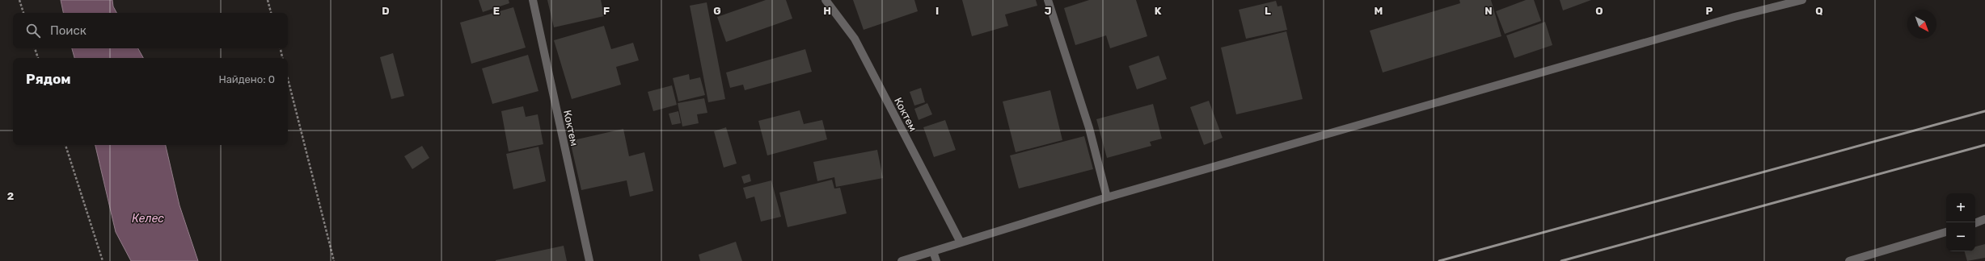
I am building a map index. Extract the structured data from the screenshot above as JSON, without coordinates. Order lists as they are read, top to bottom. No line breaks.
{"streets":{"street":["Коктем"]},"water":["Келес"],"north":"bottom right","page":{"search":"Поиск","heading":["Рядом","Найдено: 0"],"map_buttons":["+","−"]},"grid":{"columns":["D","E","F","G","H","I","J","K","L","M","N","O","P","Q"],"rows":["2"]}}
